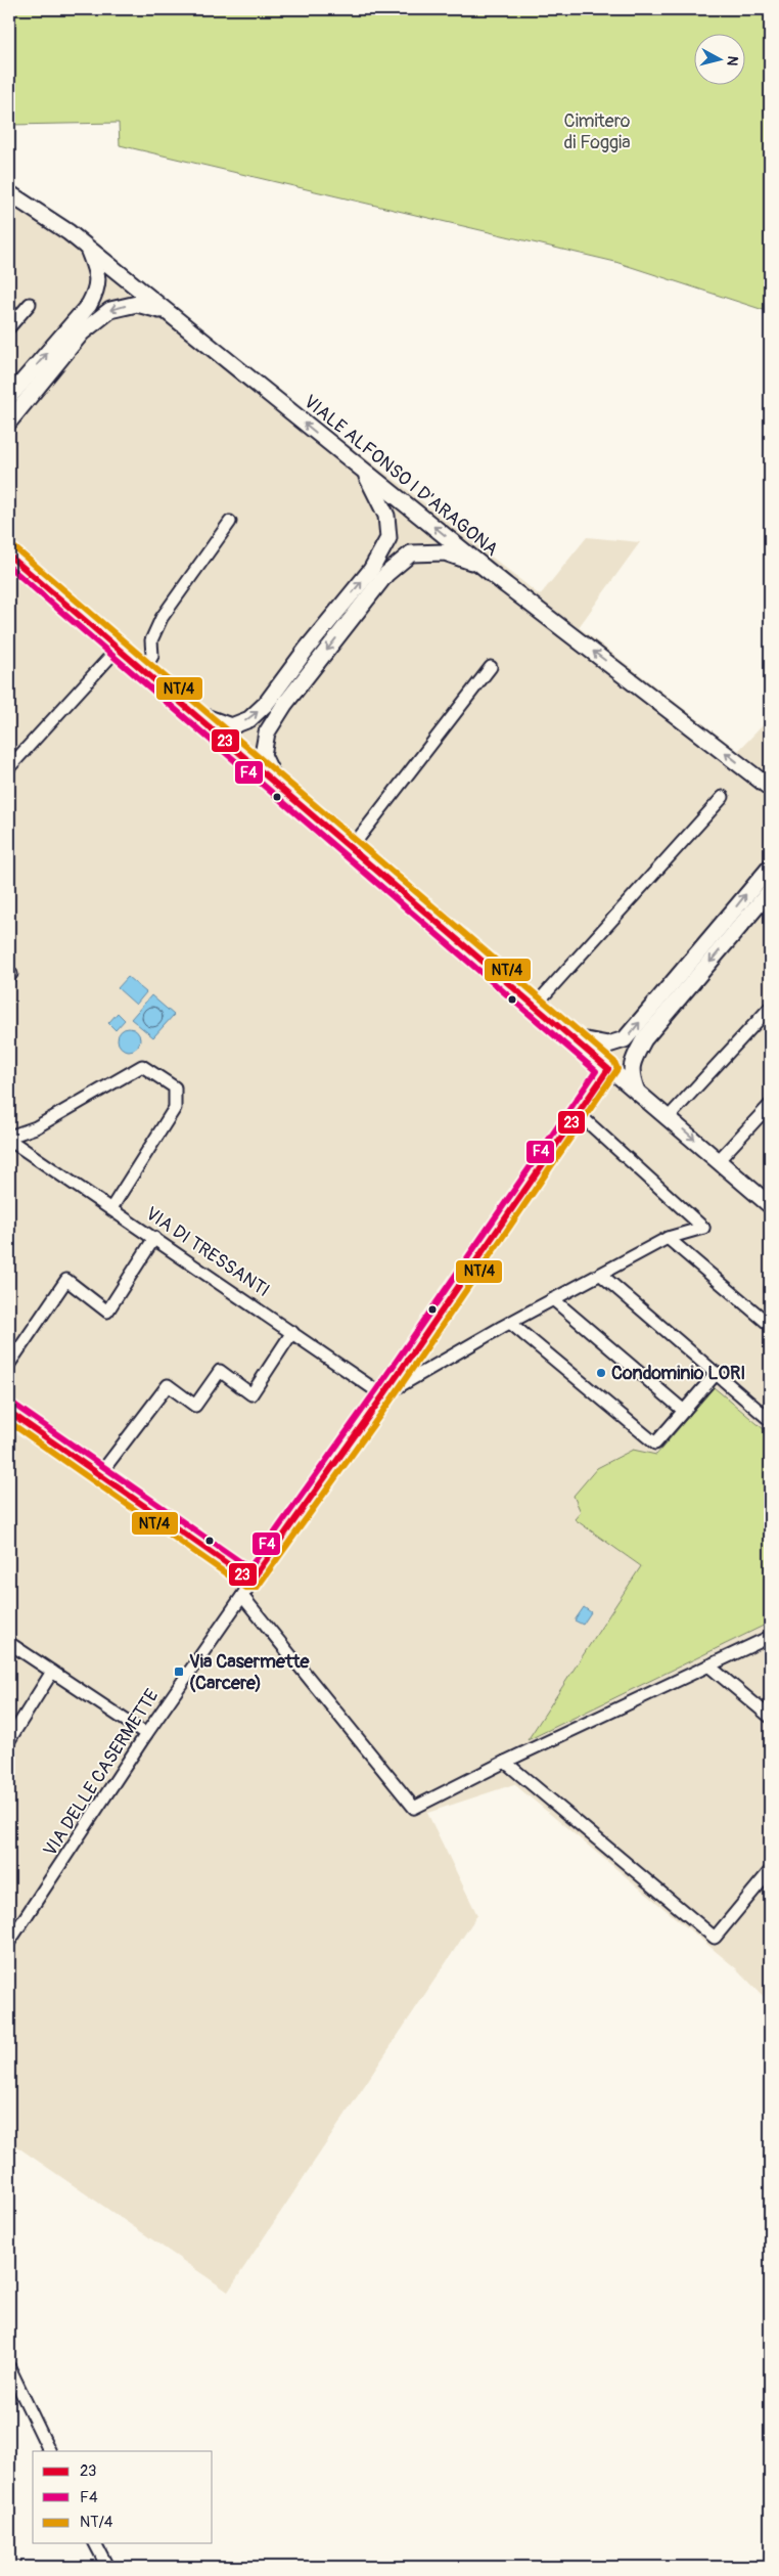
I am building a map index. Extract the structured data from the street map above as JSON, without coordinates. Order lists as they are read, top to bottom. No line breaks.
{"streets":{"main road":["VIALE ALFONSO I D'ARAGONA"],"street":["VIA DI TRESSANTI","VIA DELLE CASERMETTE"]},"crossings":[["VIA DI TRESSANTI","VIA DELLE CASERMETTE"]],"one_way":["VIALE ALFONSO I D'ARAGONA"],"parks":["Cimitero di Foggia"],"places":{"other":["Condominio LORI"],"transit":["Via Casermette (Carcere)"]},"lines":["transit line NT/4","transit line 23","transit line F4"],"legend":["23","F4","NT/4"],"north":"right"}
